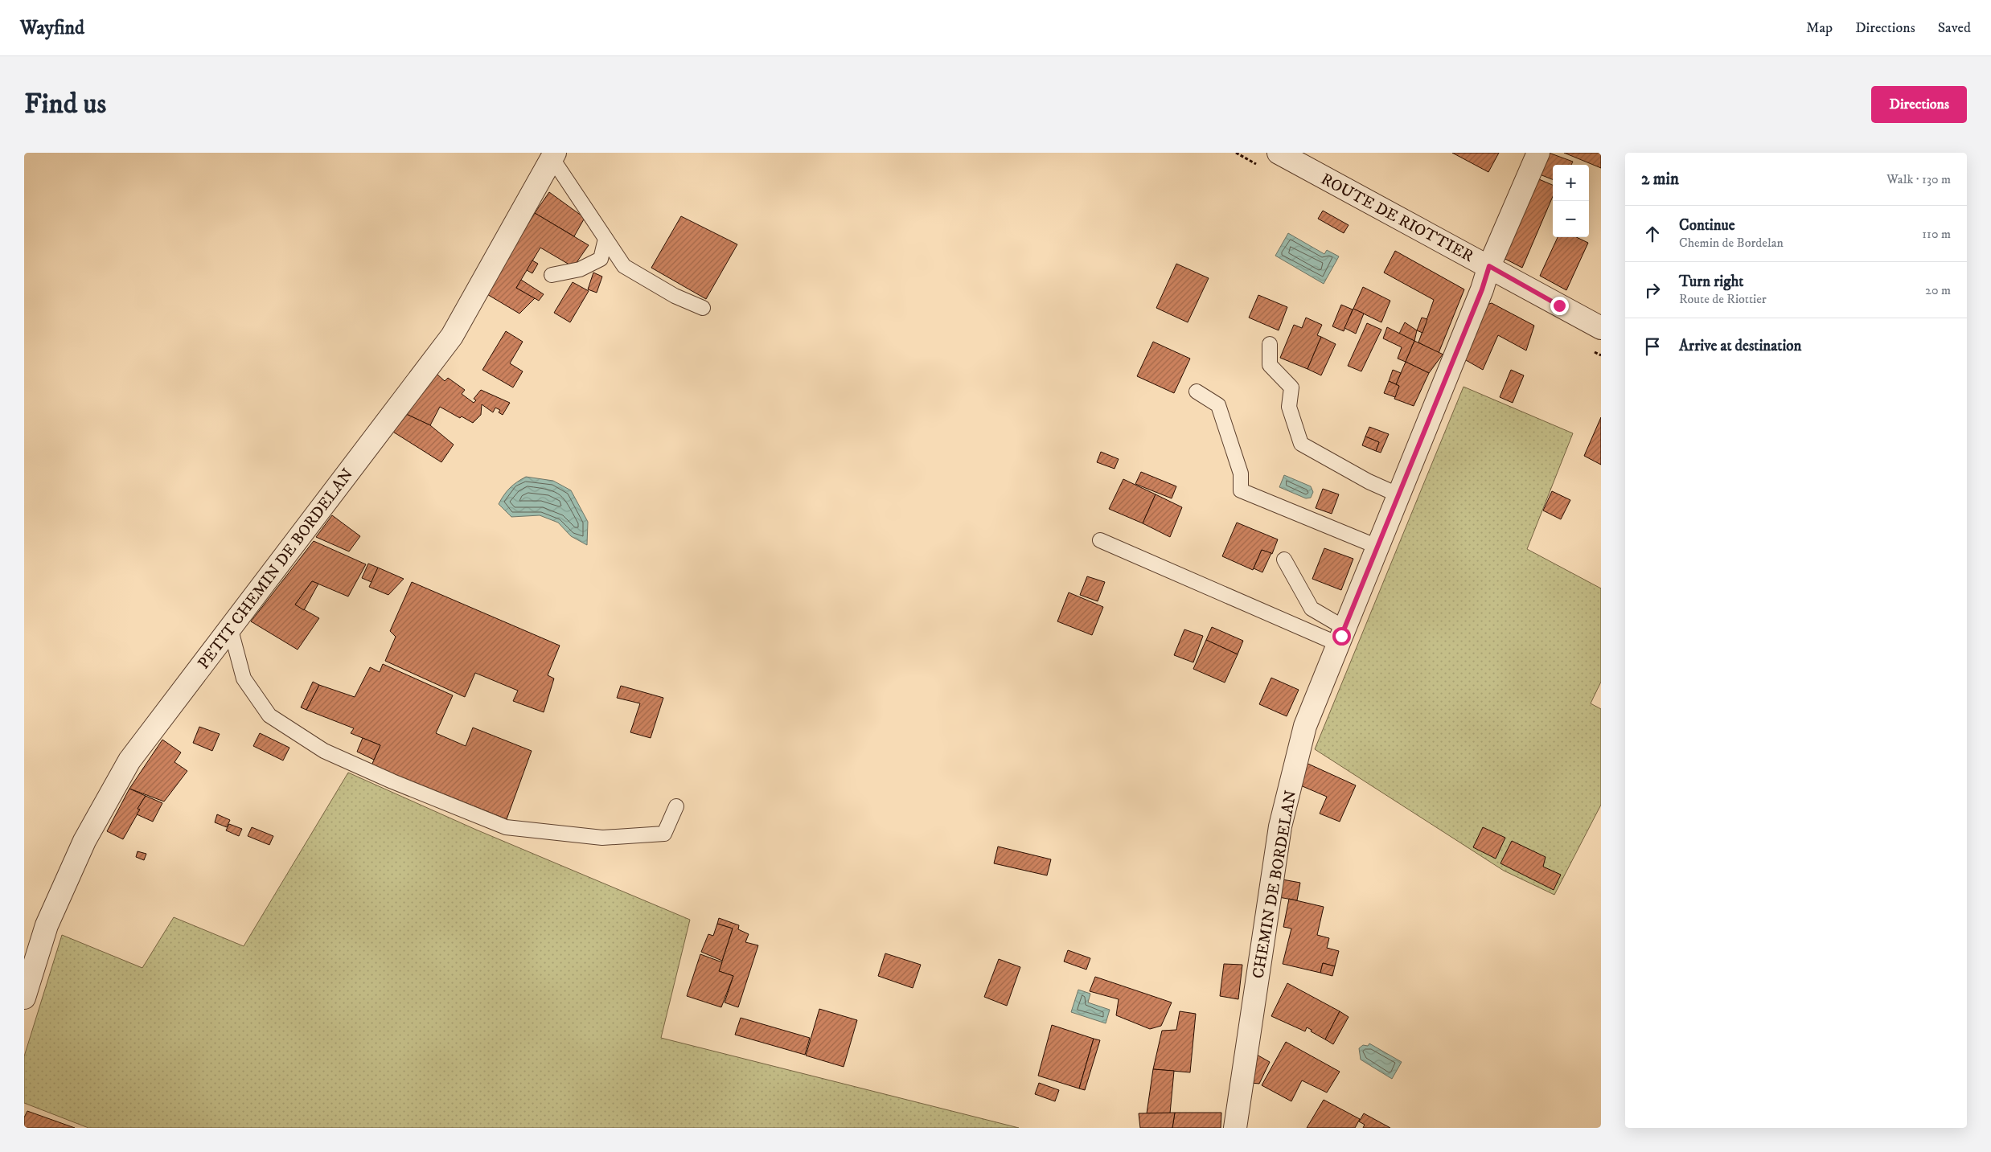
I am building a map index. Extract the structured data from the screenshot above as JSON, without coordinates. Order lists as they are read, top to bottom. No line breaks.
{"streets":{"street":["ROUTE DE RIOTTIER","PETIT CHEMIN DE BORDELAN","CHEMIN DE BORDELAN"]},"crossings":[["ROUTE DE RIOTTIER","CHEMIN DE BORDELAN"]],"page":{"header":"Wayfind","nav":["Map","Directions","Saved"],"buttons":"Directions","title":"Find us","heading":["2 min","Walk · 130 m"],"map_buttons":["+","−"],"list":[["Continue","Chemin de Bordelan","110 m"],["Turn right","Route de Riottier","20 m"],"Arrive at destination"]}}
